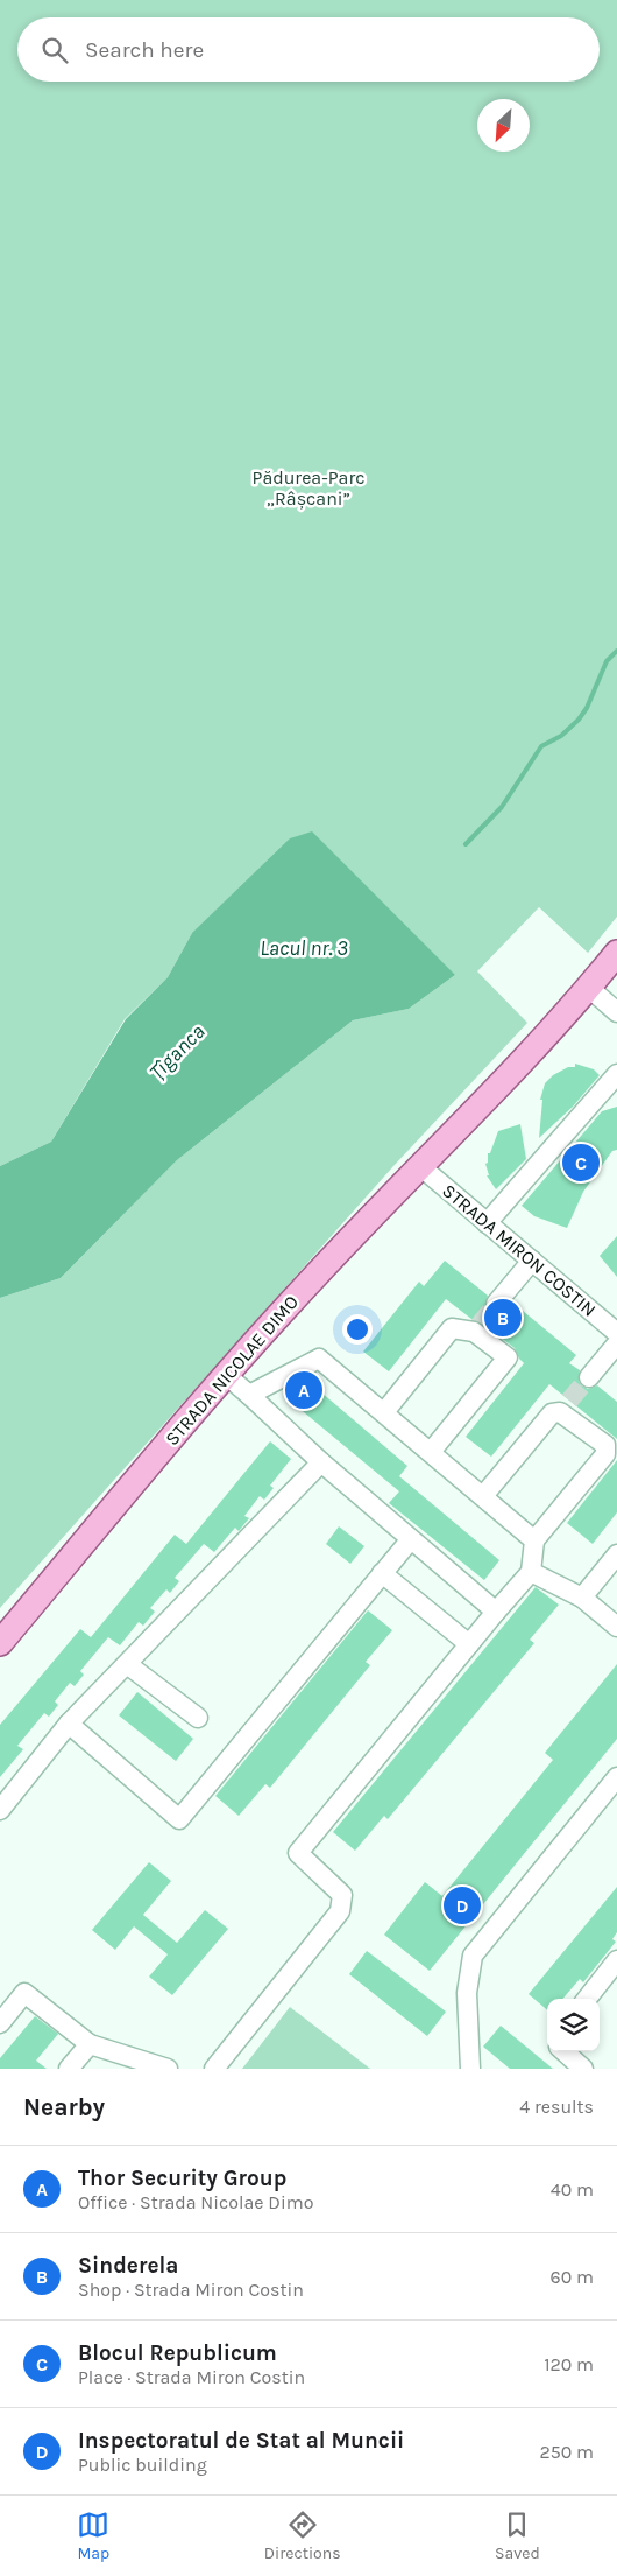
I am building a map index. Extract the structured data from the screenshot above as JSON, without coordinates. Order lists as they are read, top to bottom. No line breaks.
{"streets":{"main road":["STRADA NICOLAE DIMO"],"street":["STRADA MIRON COSTIN"]},"crossings":[["STRADA MIRON COSTIN","STRADA NICOLAE DIMO"]],"water":["Lacul nr. 3","Țîganca"],"parks":["Pădurea-Parc „Râșcani”"],"north":"bottom left","page":{"search":"Search here","pins":["C","B","A","D"],"heading":["Nearby","4 results"],"list":[{"mark":"A","name":"Thor Security Group","note":"Office · Strada Nicolae Dimo","value":"40 m"},{"mark":"B","name":"Sinderela","note":"Shop · Strada Miron Costin","value":"60 m"},{"mark":"C","name":"Blocul Republicum","note":"Place · Strada Miron Costin","value":"120 m"},{"mark":"D","name":"Inspectoratul de Stat al Muncii","note":"Public building","value":"250 m"}],"nav":["Map","Directions","Saved"]}}
